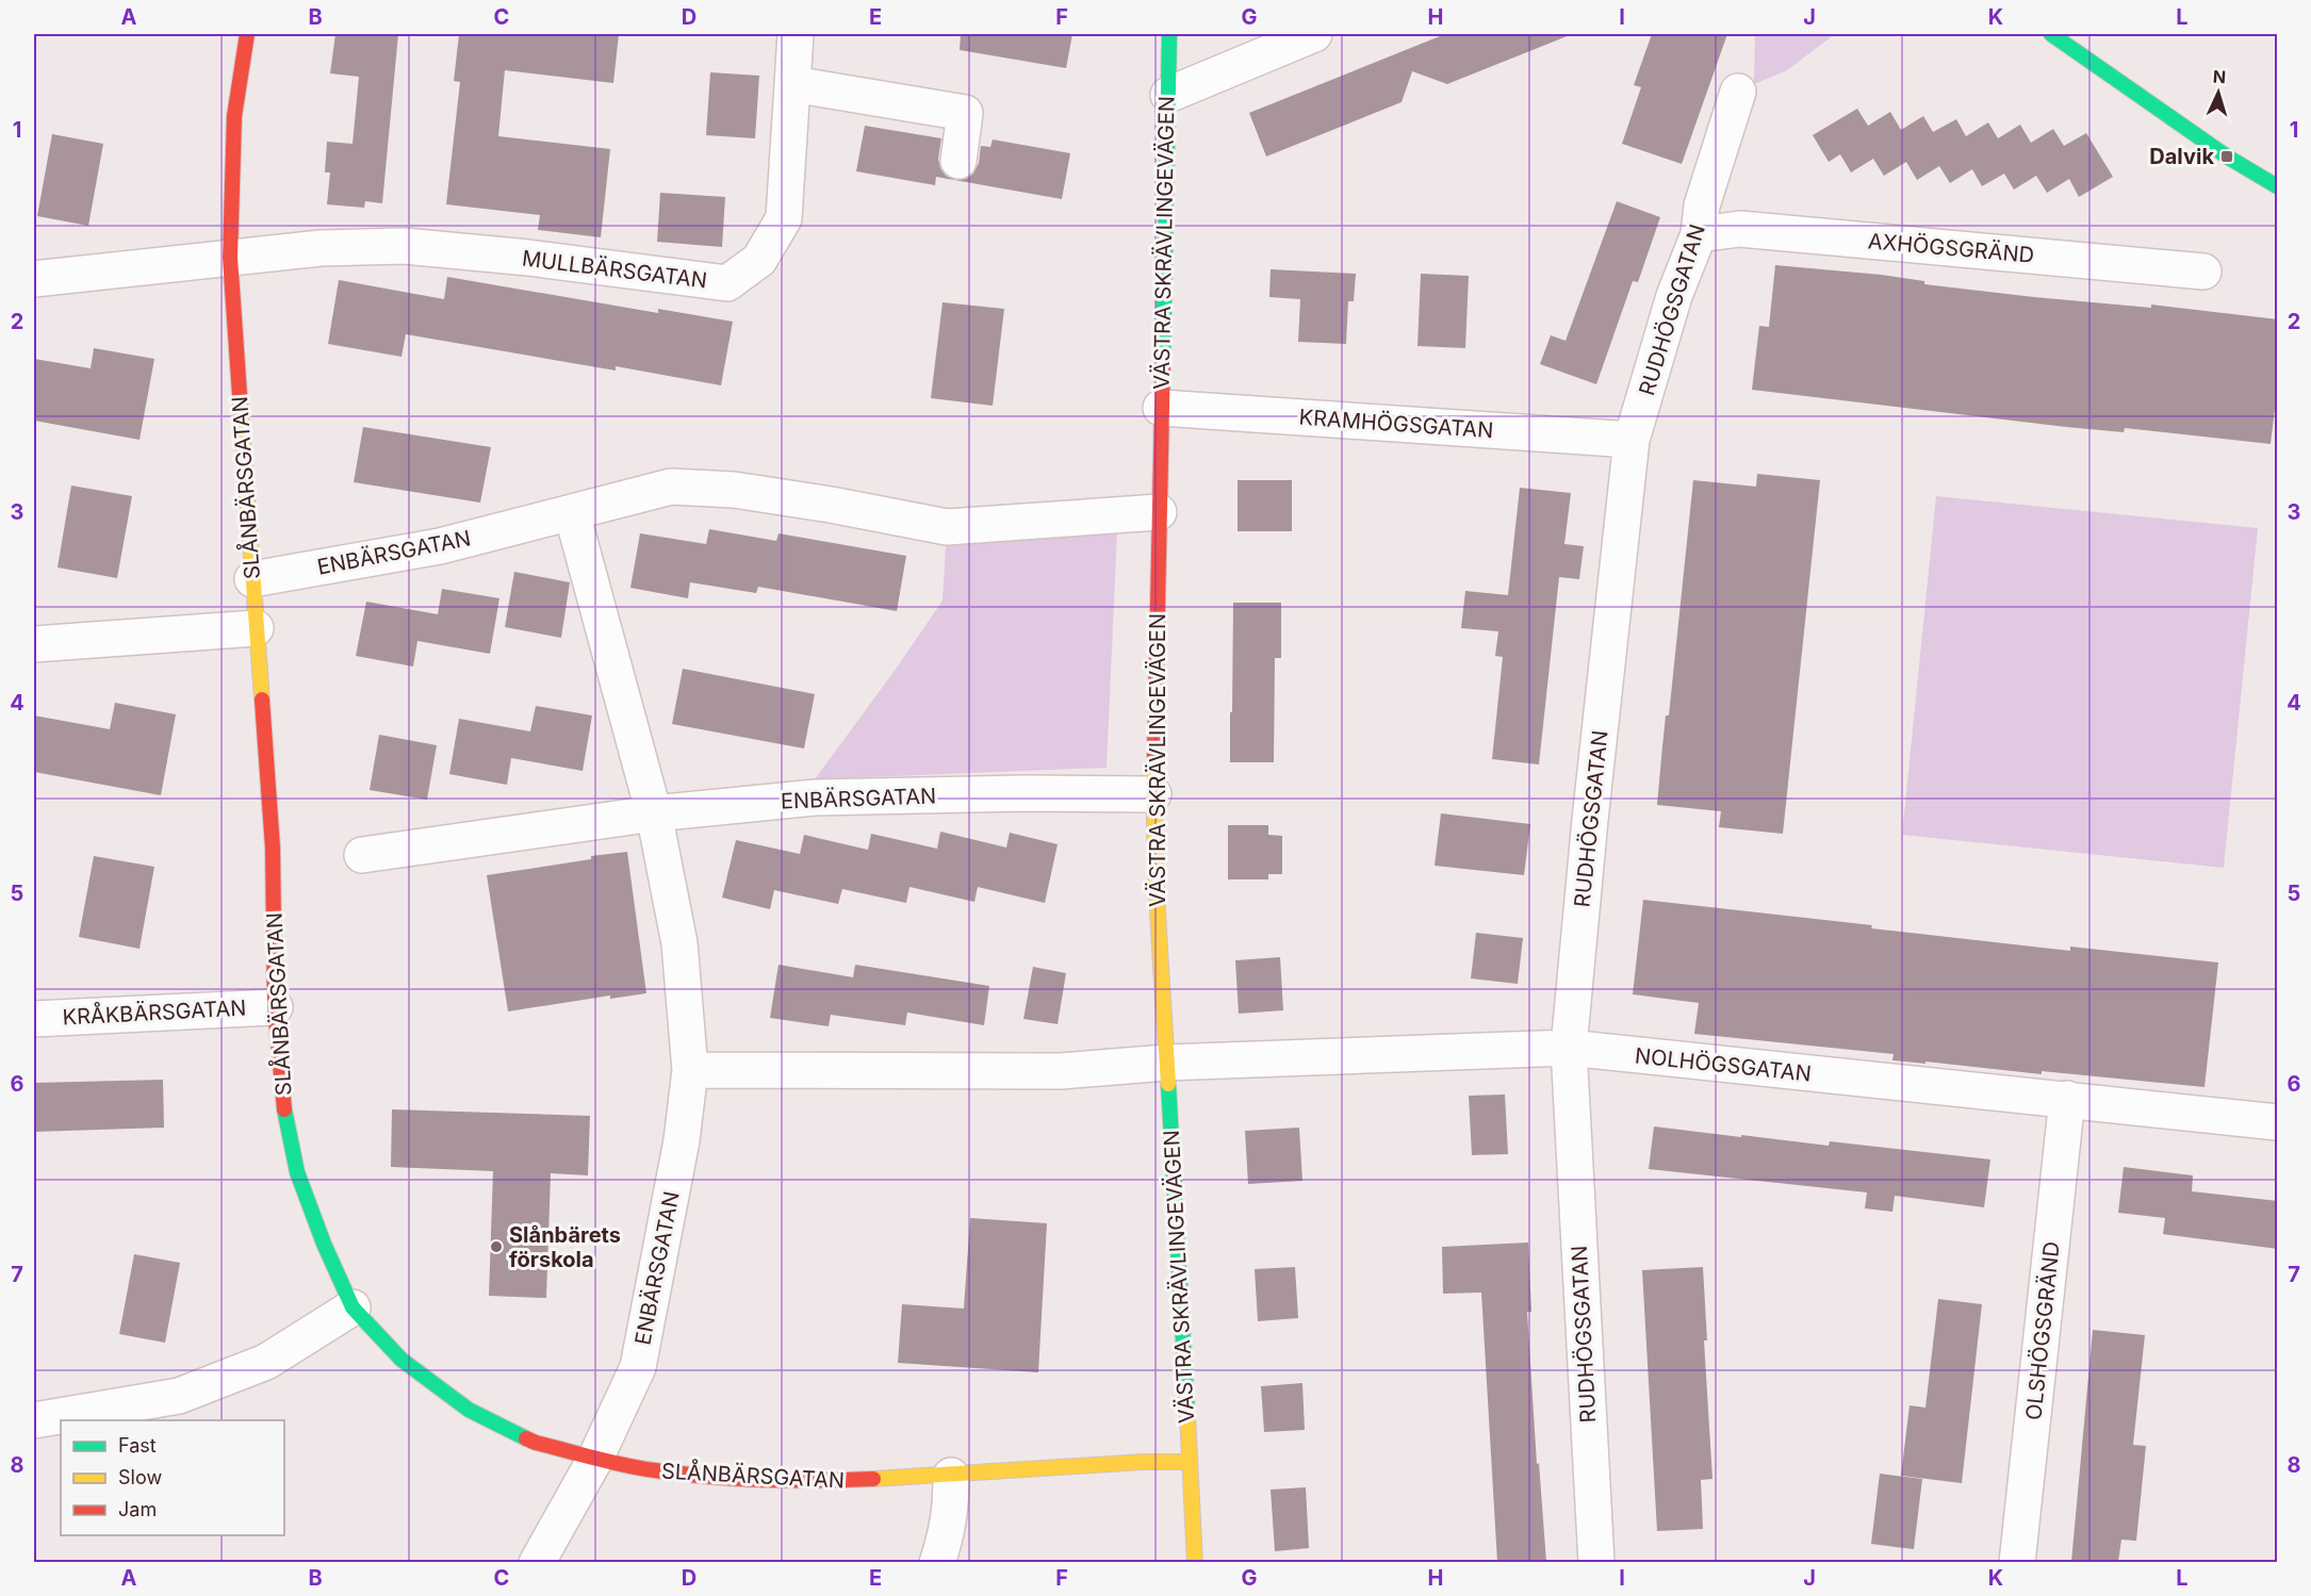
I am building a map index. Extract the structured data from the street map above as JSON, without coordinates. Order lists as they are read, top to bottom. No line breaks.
{"streets":{"street":["VÄSTRA SKRÄVLINGEVÄGEN","AXHÖGSGRÄND","MULLBÄRSGATAN","RUDHÖGSGATAN","KRAMHÖGSGATAN","SLÅNBÄRSGATAN","ENBÄRSGATAN","KRÅKBÄRSGATAN","NOLHÖGSGATAN","OLSHÖGSGRÄND"]},"crossings":[["VÄSTRA SKRÄVLINGEVÄGEN","KRAMHÖGSGATAN"],["VÄSTRA SKRÄVLINGEVÄGEN","SLÅNBÄRSGATAN"],["VÄSTRA SKRÄVLINGEVÄGEN","ENBÄRSGATAN"],["VÄSTRA SKRÄVLINGEVÄGEN","NOLHÖGSGATAN"],["AXHÖGSGRÄND","RUDHÖGSGATAN"],["MULLBÄRSGATAN","SLÅNBÄRSGATAN"],["RUDHÖGSGATAN","KRAMHÖGSGATAN"],["RUDHÖGSGATAN","NOLHÖGSGATAN"],["SLÅNBÄRSGATAN","ENBÄRSGATAN"],["SLÅNBÄRSGATAN","KRÅKBÄRSGATAN"],["ENBÄRSGATAN","NOLHÖGSGATAN"],["NOLHÖGSGATAN","OLSHÖGSGRÄND"]],"places":{"transit":["Dalvik"],"other":["Slånbärets förskola"]},"legend":["Fast","Slow","Jam"],"north":"top","grid":{"columns":["A","B","C","D","E","F","G","H","I","J","K","L"],"rows":["1","2","3","4","5","6","7","8"]}}
